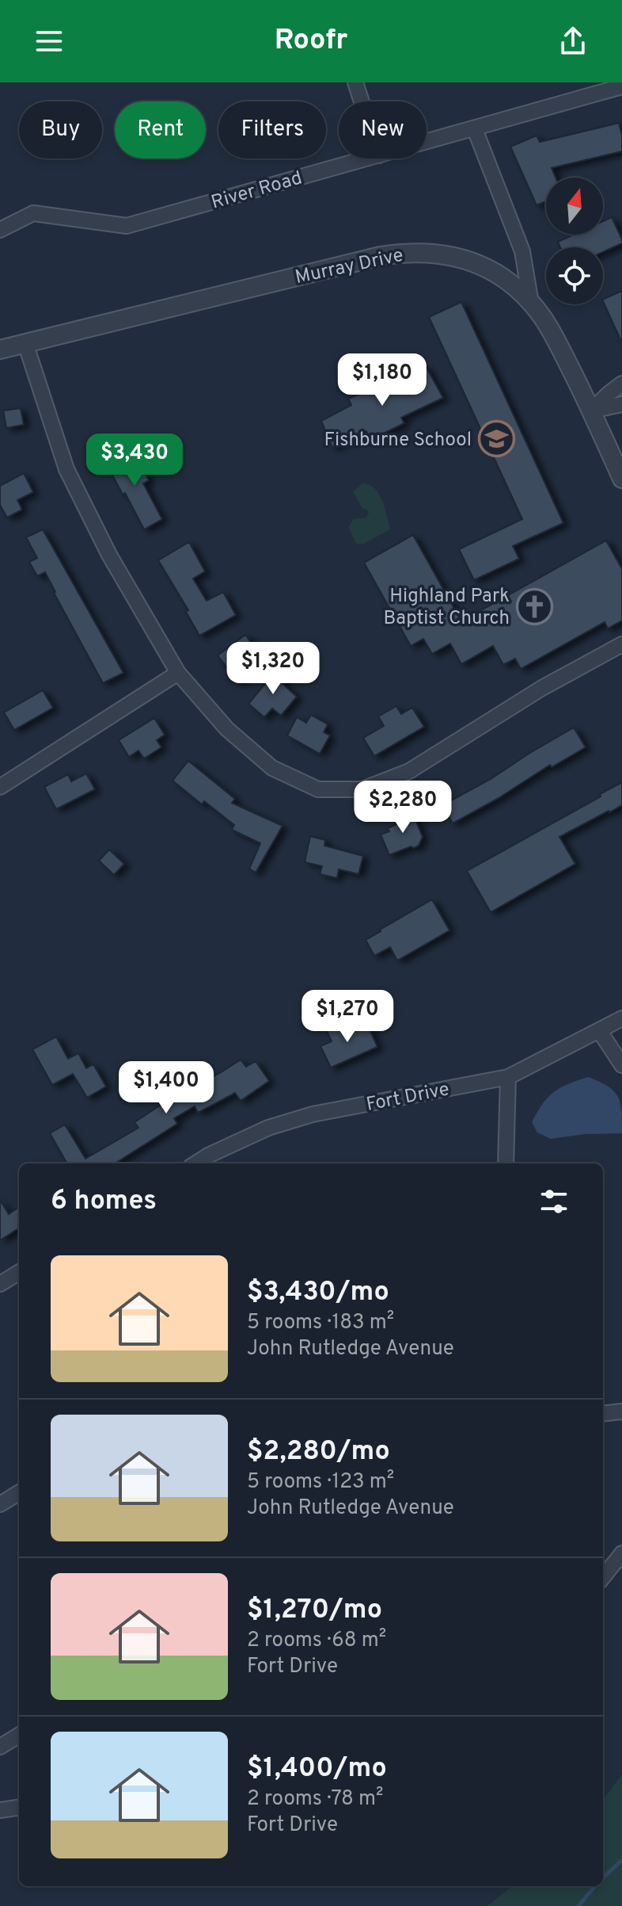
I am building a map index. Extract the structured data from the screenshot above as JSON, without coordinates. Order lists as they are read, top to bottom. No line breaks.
{"streets":{"street":["River Road","Murray Drive","Fort Drive"]},"places":{"school or university":["Fishburne School"],"church":["Highland Park Baptist Church"]},"north":"top","page":{"header":"Roofr","chip":["Buy","Rent","Filters","New"],"price":["$1,180","$3,430","$1,320","$2,280","$1,270","$1,400"],"heading":"6 homes","list":[{"name":"$3,430/mo","note":"5 rooms · 183 m² · John Rutledge Avenue"},{"name":"$2,280/mo","note":"5 rooms · 123 m² · John Rutledge Avenue"},{"name":"$1,270/mo","note":"2 rooms · 68 m² · Fort Drive"},{"name":"$1,400/mo","note":"2 rooms · 78 m² · Fort Drive"}]}}
